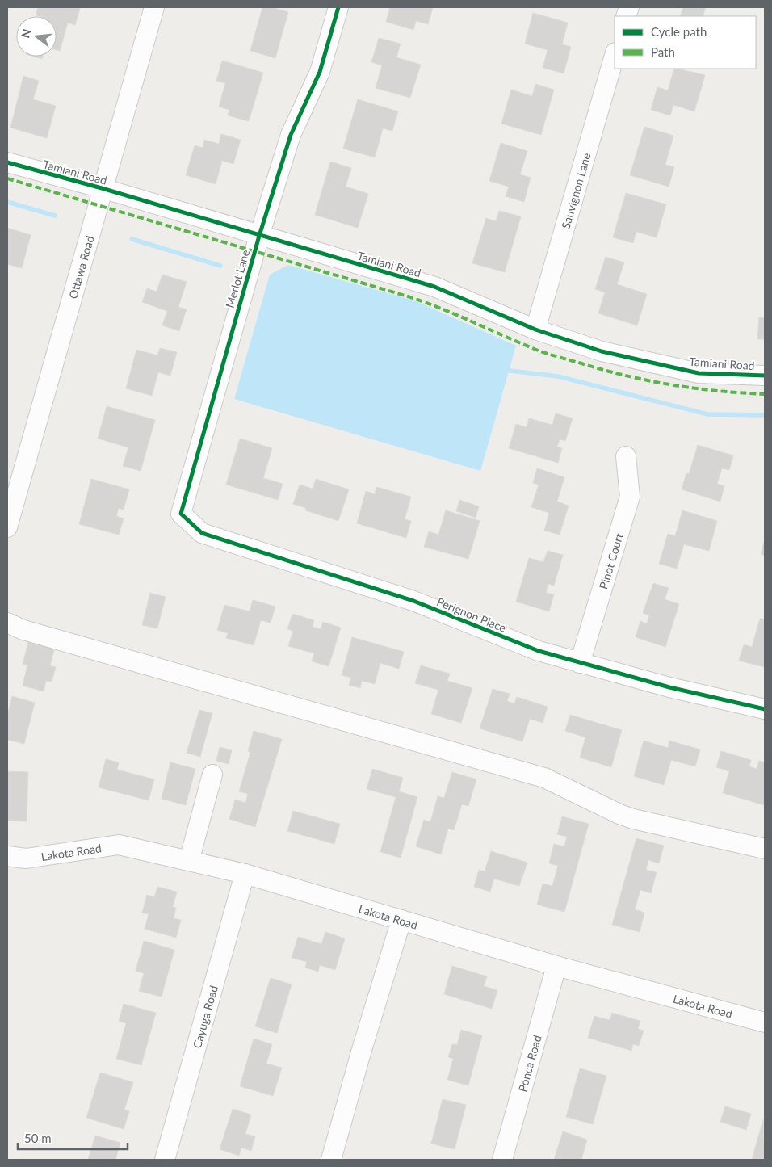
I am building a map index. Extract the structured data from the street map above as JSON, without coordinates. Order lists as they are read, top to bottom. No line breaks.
{"streets":{"street":["Tamiani Road","Sauvignon Lane","Ottawa Road","Merlot Lane","Pinot Court","Perignon Place","Lakota Road","Cayuga Road","Ponca Road"]},"crossings":[["Tamiani Road","Sauvignon Lane"],["Tamiani Road","Ottawa Road"],["Tamiani Road","Merlot Lane"],["Merlot Lane","Perignon Place"],["Pinot Court","Perignon Place"],["Lakota Road","Cayuga Road"],["Lakota Road","Ponca Road"]],"legend":["Cycle path","Path"],"scale_bar":"50 m","north":"left"}
